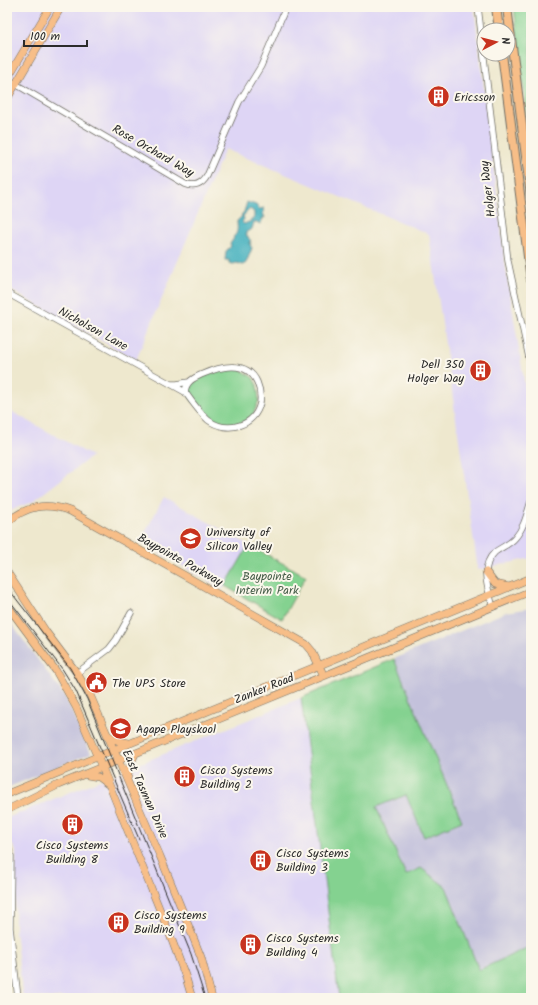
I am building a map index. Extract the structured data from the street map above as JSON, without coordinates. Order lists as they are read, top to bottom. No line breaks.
{"streets":{"main road":["Baypointe Parkway","Zanker Road","East Tasman Drive"],"street":["Rose Orchard Way","Holger Way","Nicholson Lane"]},"crossings":[["Baypointe Parkway","Zanker Road"],["Zanker Road","East Tasman Drive"]],"parks":["Baypointe Interim Park"],"places":{"building":["Ericsson","Dell 350 Holger Way","Cisco Systems Building 2","Cisco Systems Building 8","Cisco Systems Building 3","Cisco Systems Building 9","Cisco Systems Building 4"],"school or university":["University of Silicon Valley","Agape Playskool"],"public building":["The UPS Store"]},"scale_bar":"100 m","north":"right"}
